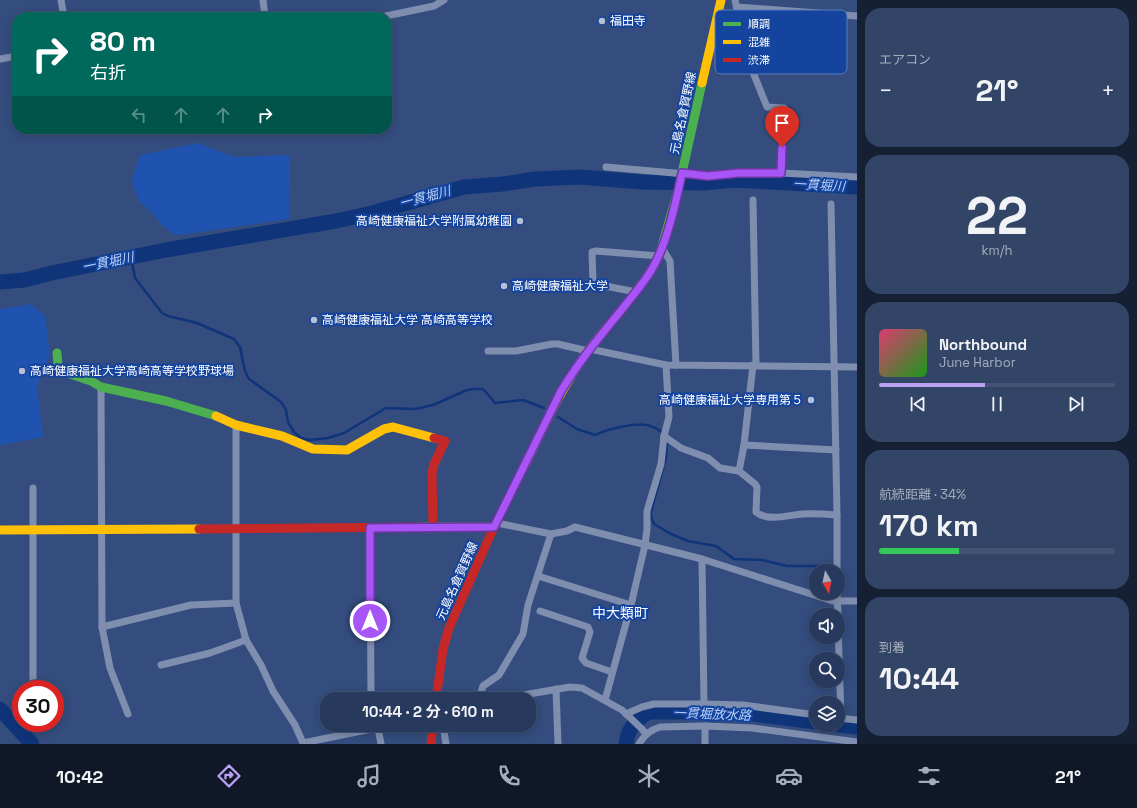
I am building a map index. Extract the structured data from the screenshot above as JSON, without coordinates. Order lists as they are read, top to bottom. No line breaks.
{"streets":{"street":["元島名倉賀野線"]},"districts":["中大類町"],"water":["一貫堀川","一貫堀放水路"],"places":["福田寺","高崎健康福祉大学附属幼稚園","高崎健康福祉大学","高崎健康福祉大学 高崎高等学校","高崎健康福祉大学高崎高等学校野球場","高崎健康福祉大学専用第５"],"legend":["順調","混雑","渋滞"],"north":"bottom","page":{"tile":["エアコン",["22","km/h"],["航続距離 · 34%","170 km"],["到着","10:44"]],"turn":["80 m","右折"],"heat":["−","21°","+"],"song":["Northbound","June Harbor"],"limit":"30","trip":"10:44 · 2 分 · 610 m","tabs":["10:42","21°"]}}
